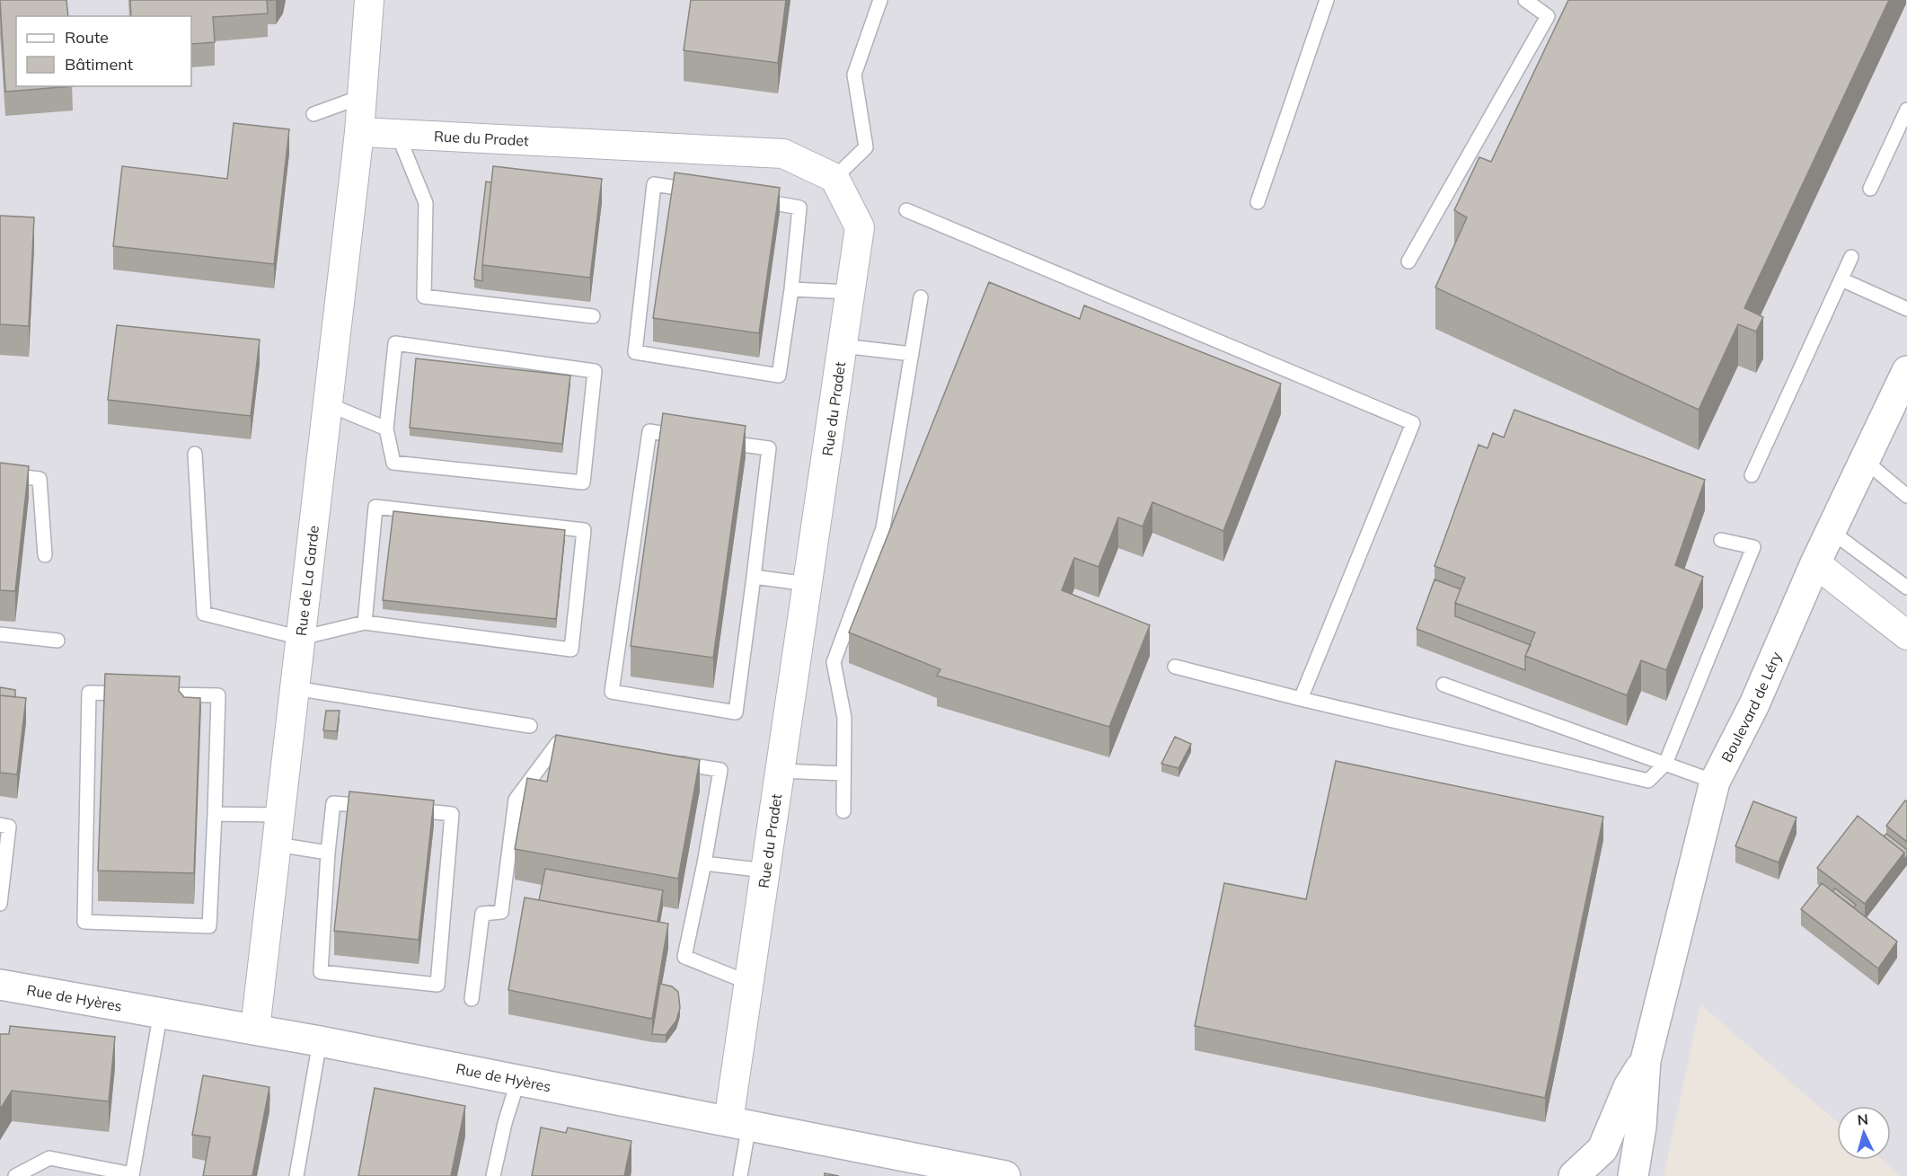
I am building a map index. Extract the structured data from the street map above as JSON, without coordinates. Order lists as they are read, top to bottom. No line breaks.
{"streets":{"street":["Rue du Pradet","Rue de La Garde","Boulevard de Léry","Rue de Hyères"]},"crossings":[["Rue du Pradet","Rue de La Garde"],["Rue du Pradet","Rue de Hyères"],["Rue de La Garde","Rue de Hyères"]],"legend":["Route","Bâtiment"],"north":"top"}
